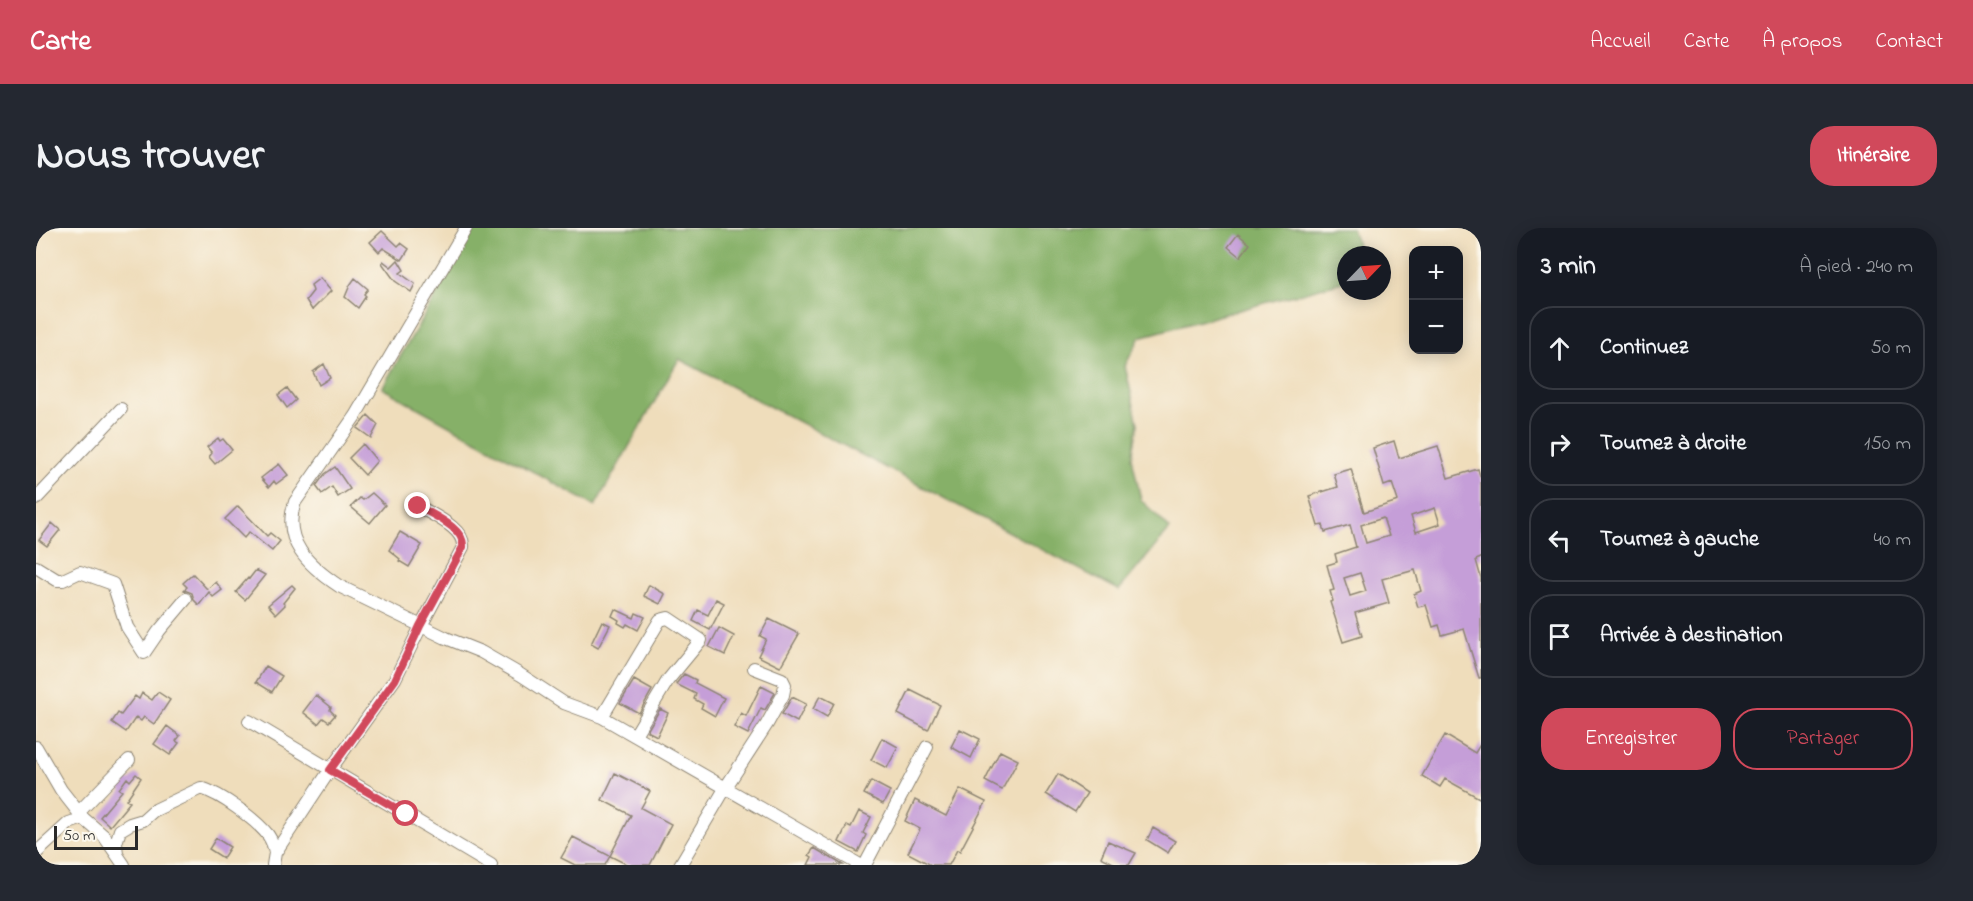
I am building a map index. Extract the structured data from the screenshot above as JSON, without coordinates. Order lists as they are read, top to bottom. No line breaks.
{"scale_bar":"50 m","north":"top right","page":{"header":"Carte","nav":["Accueil","Carte","À propos","Contact"],"title":"Nous trouver","buttons":["Itinéraire",["Enregistrer","Partager"]],"heading":["3 min","À pied · 240 m"],"map_buttons":["+","−"],"list":[["Continuez","50 m"],["Tournez à droite","150 m"],["Tournez à gauche","40 m"],"Arrivée à destination"],"scale":"50 m"}}
